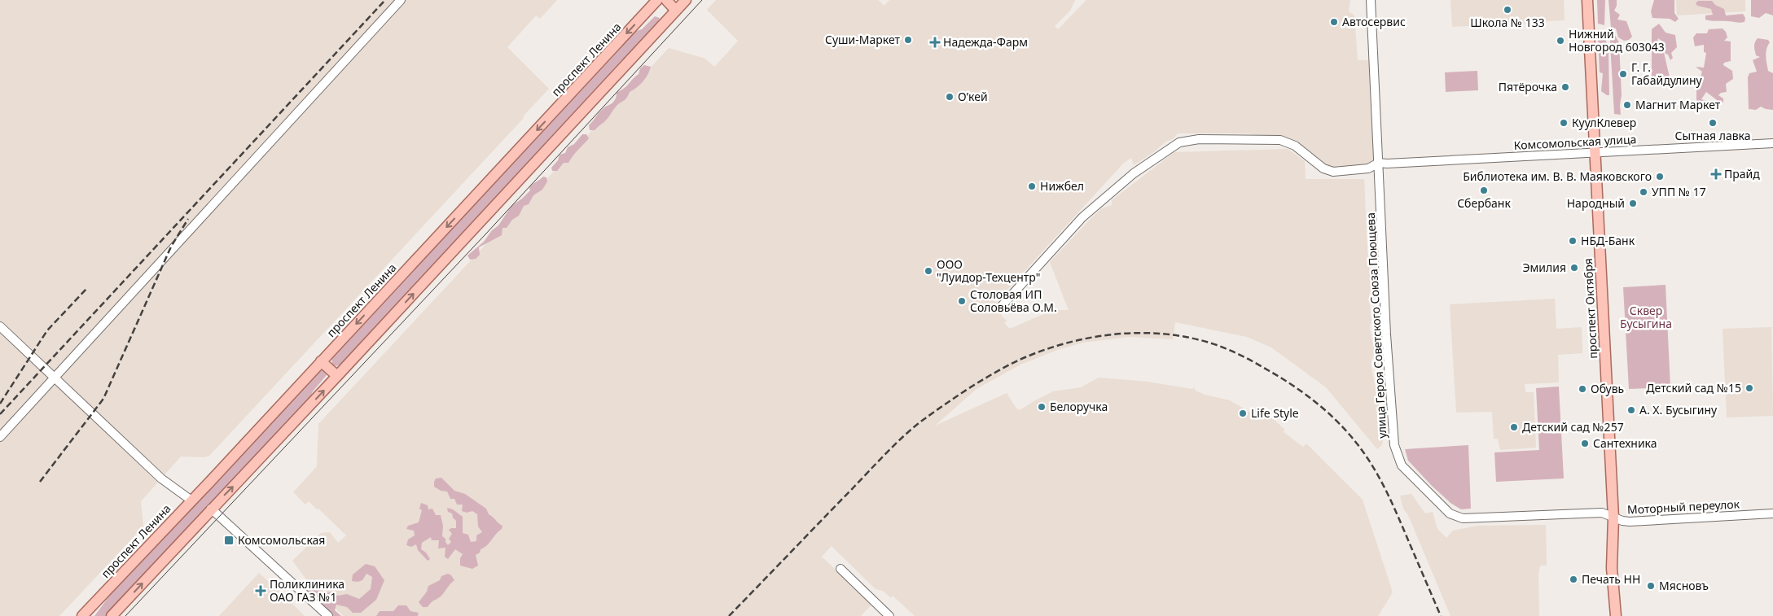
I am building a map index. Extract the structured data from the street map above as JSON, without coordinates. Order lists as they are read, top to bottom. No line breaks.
{"streets":{"main road":["проспект Ленина","проспект Октября"],"street":["Комсомольская улица","улица Героя Советского Союза Поющева","Моторный переулок"]},"crossings":[["Комсомольская улица","проспект Октября"],["Комсомольская улица","улица Героя Советского Союза Поющева"],["проспект Октября","Моторный переулок"],["улица Героя Советского Союза Поющева","Моторный переулок"]],"parks":["Сквер Бусыгина"],"places":{"other":["Школа № 133","Автосервис","Суши-Маркет","Нижний Новгород 603043","Г. Г. Габайдулину","Пятёрочка","О’кей","Магнит Маркет","КуулКлевер","Сытная лавка","Библиотека им. В. В. Маяковского","Нижбел","Сбербанк","УПП № 17","Народный","НБД-Банк","Эмилия","ООО \"Луидор-Техцентр\"","Столовая ИП Соловьёва О.М.","Детский сад №15","Обувь","Белоручка","А. Х. Бусыгину","Life Style","Детский сад №257","Сантехника","Печать НН","Мясновъ"],"health":["Надежда-Фарм","Прайд","Поликлиника ОАО ГАЗ №1"],"transit":["Комсомольская"]}}
